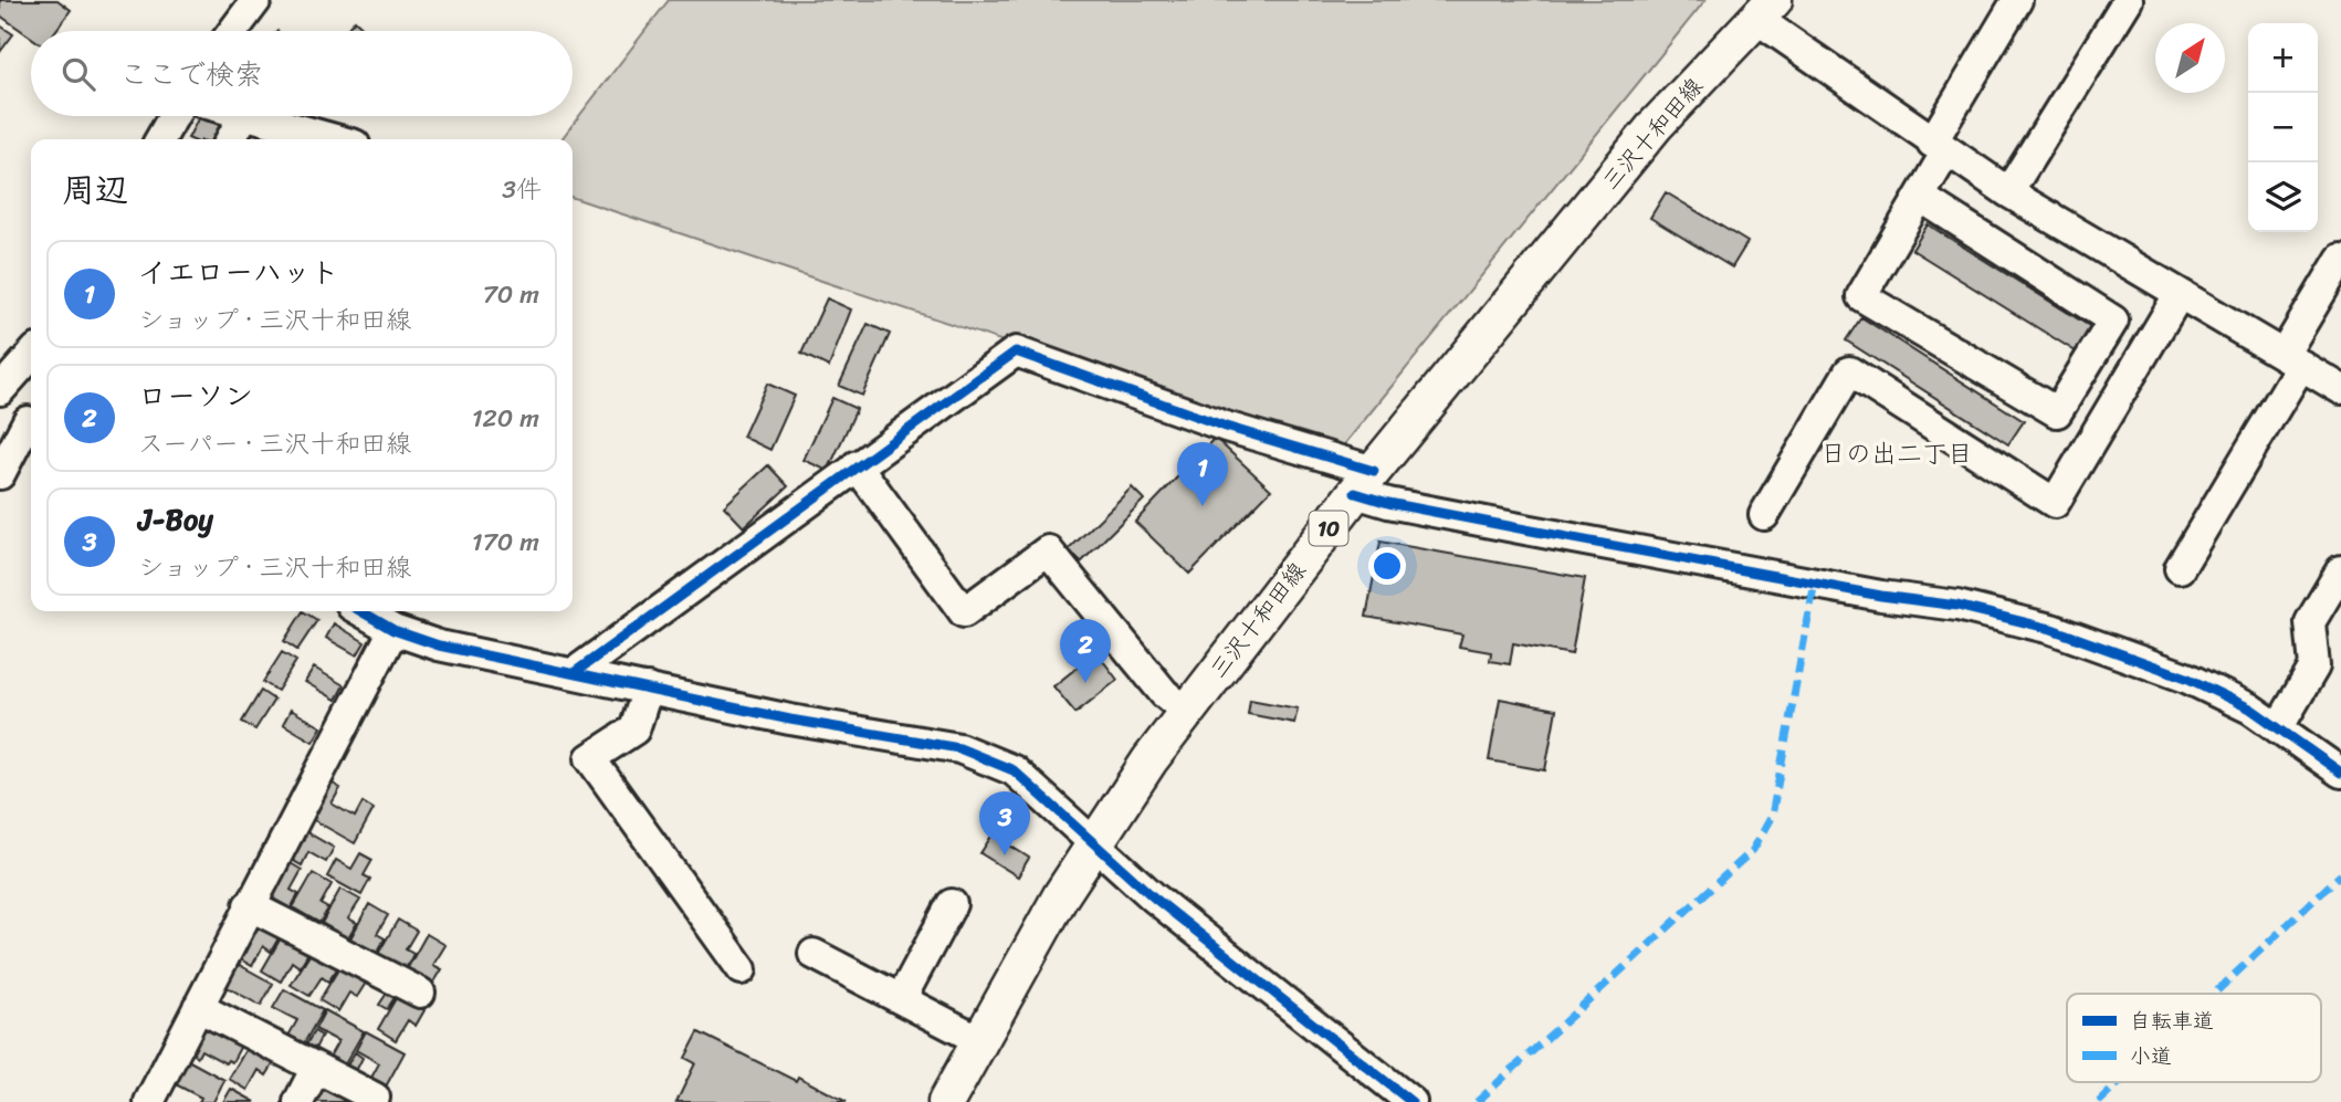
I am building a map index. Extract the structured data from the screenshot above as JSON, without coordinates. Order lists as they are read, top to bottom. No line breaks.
{"streets":{"main road":["三沢十和田線","10"]},"districts":["日の出二丁目"],"legend":["自転車道","小道"],"north":"top right","page":{"map_buttons":["+","−"],"search":"ここで検索","heading":["周辺","3件"],"list":[{"mark":"1","name":"イエローハット","note":"ショップ · 三沢十和田線","value":"70 m"},{"mark":"2","name":"ローソン","note":"スーパー · 三沢十和田線","value":"120 m"},{"mark":"3","name":"J-Boy","note":"ショップ · 三沢十和田線","value":"170 m"}],"pins":["1","2","3"]}}
